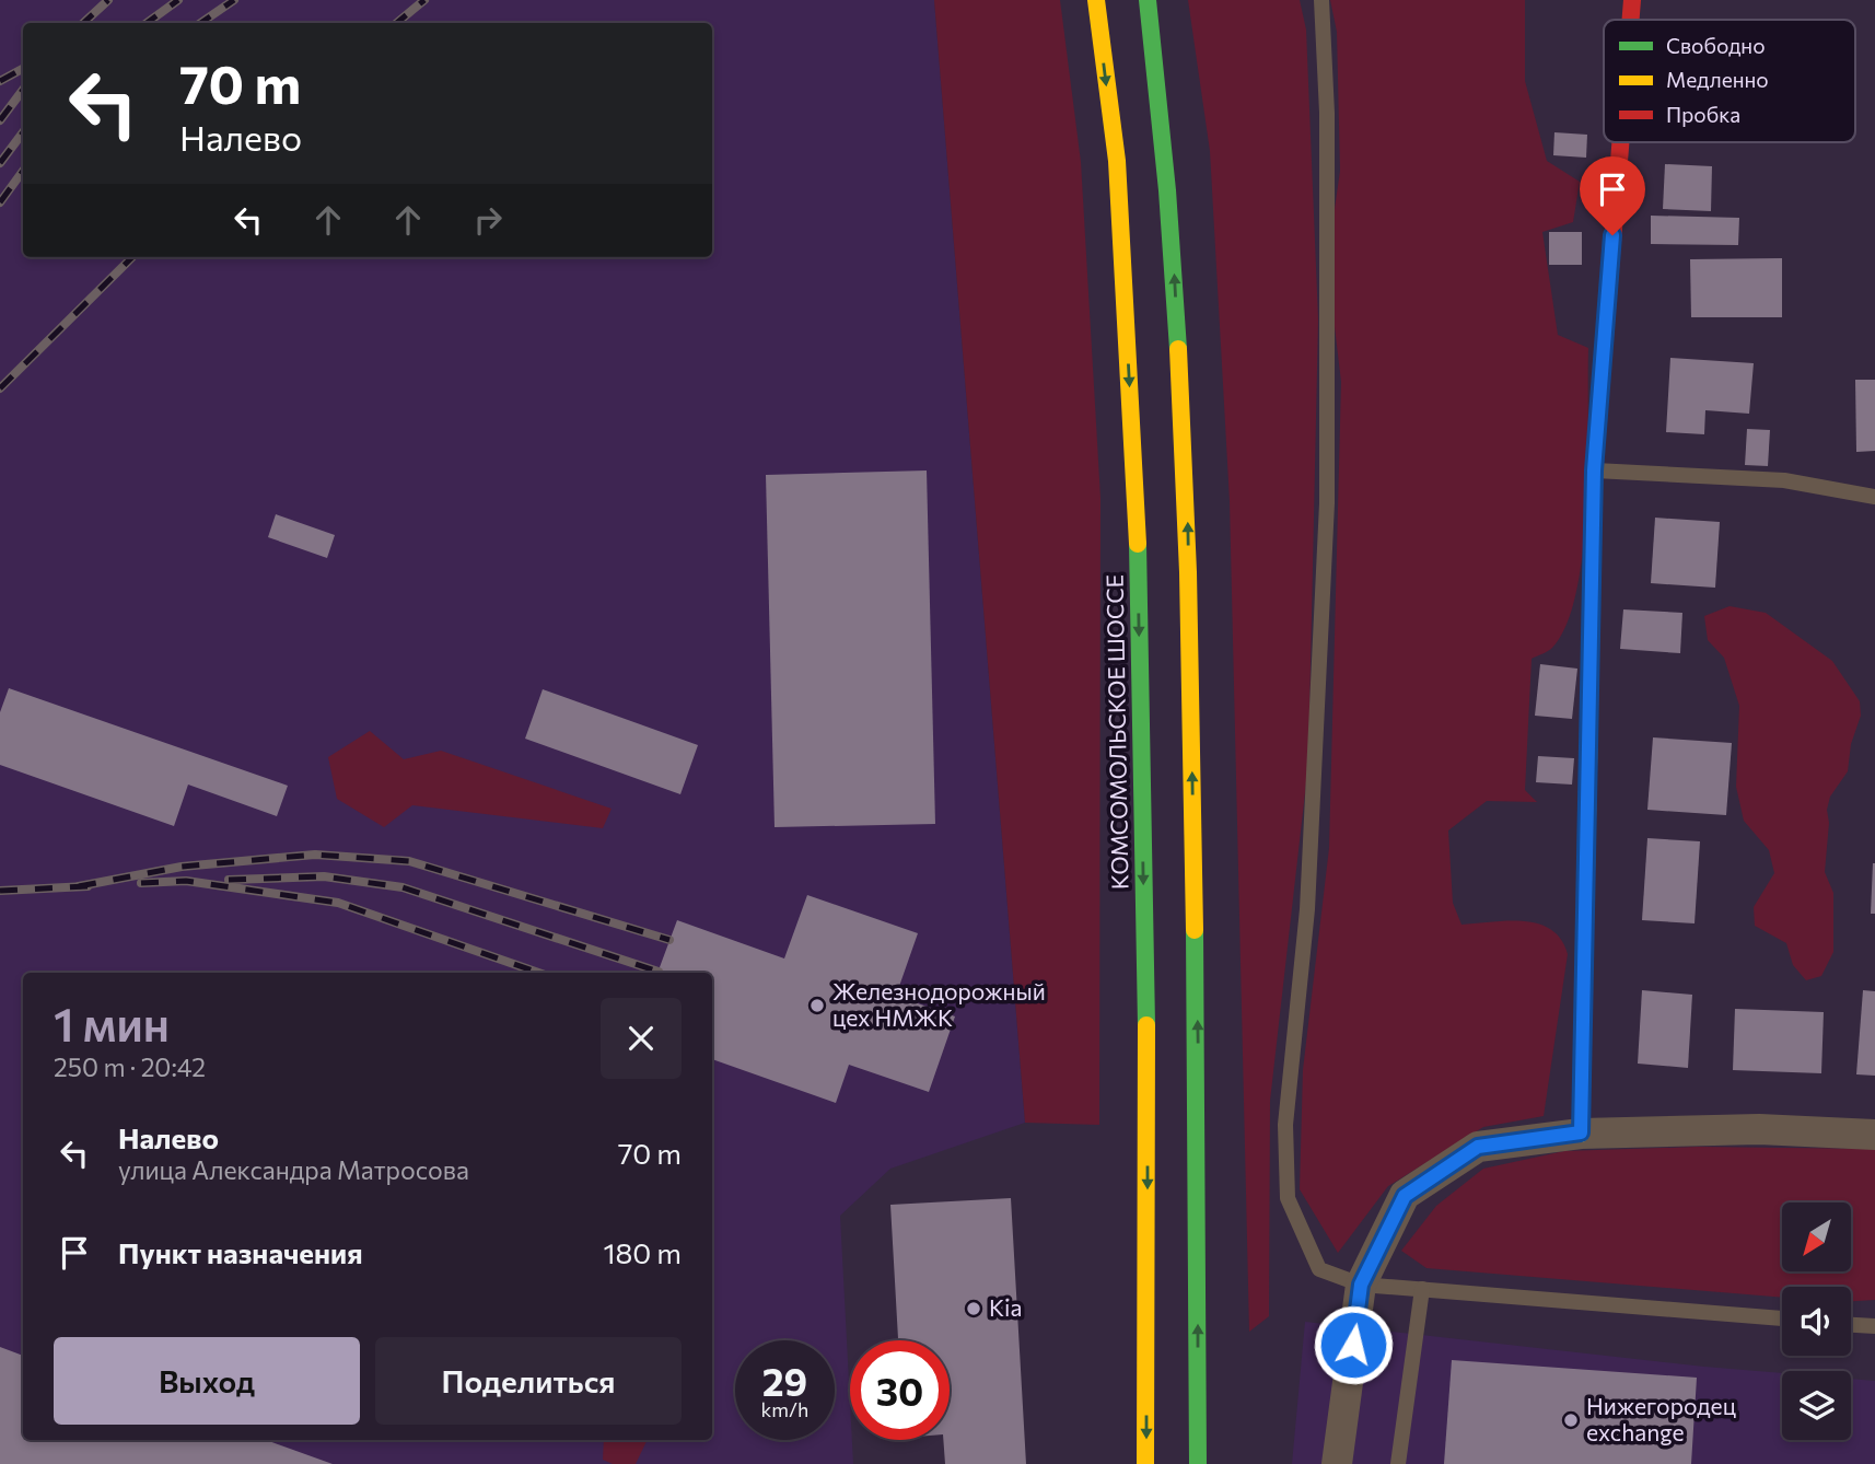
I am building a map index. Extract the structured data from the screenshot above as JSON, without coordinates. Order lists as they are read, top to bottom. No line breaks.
{"streets":{"main road":["КОМСОМОЛЬСКОЕ ШОССЕ"]},"places":["Железнодорожный цех НМЖК","Kia","Нижегородец exchange"],"legend":["Свободно","Медленно","Пробка"],"north":"bottom left","page":{"turn":["70 m","Налево"],"heading":["1 мин","250 m · 20:42"],"list":[{"name":"Налево","note":"улица Александра Матросова","value":"70 m"},{"name":"Пункт назначения","value":"180 m"}],"buttons":["Выход","Поделиться"],"speed":"29 km/h","limit":"30"}}
